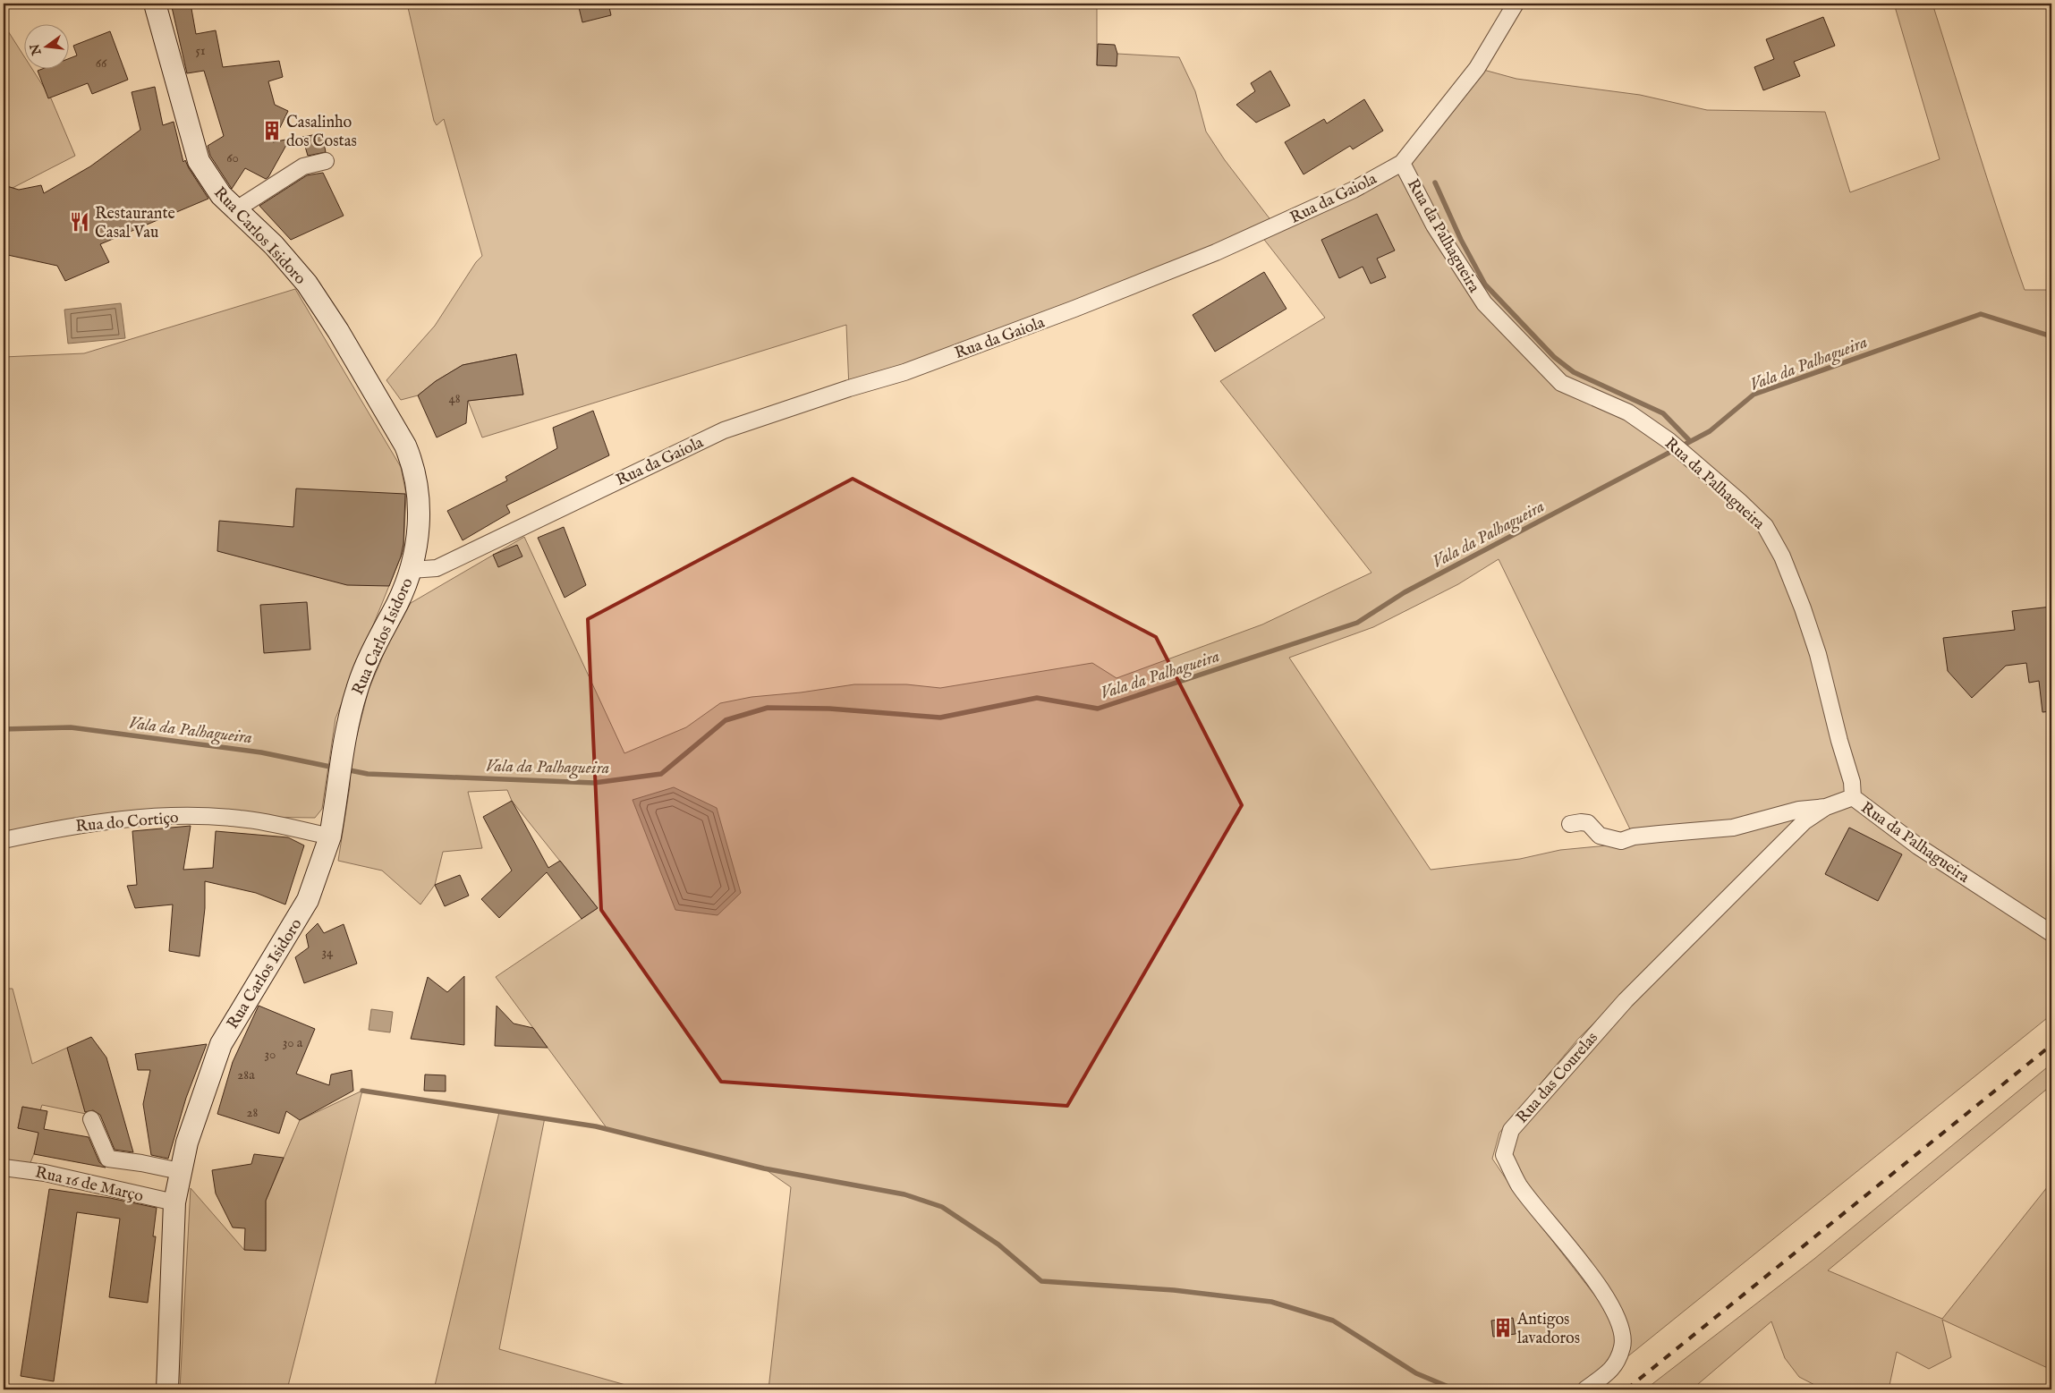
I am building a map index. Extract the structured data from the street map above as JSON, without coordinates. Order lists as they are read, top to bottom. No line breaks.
{"streets":{"street":["Rua da Gaiola","Rua Carlos Isidoro","Rua da Palhagueira","Rua do Cortiço","Rua das Courelas","Rua 16 de Março"]},"crossings":[["Rua da Gaiola","Rua Carlos Isidoro"],["Rua da Gaiola","Rua da Palhagueira"],["Rua Carlos Isidoro","Rua do Cortiço"],["Rua Carlos Isidoro","Rua 16 de Março"]],"water":["Vala da Palhagueira"],"places":{"building":["Casalinho dos Costas","Antigos lavadoros"],"restaurant":["Restaurante Casal Vau"]},"house_numbers":["51","66","60","48","34","30 a","30","28a","28"],"north":"left"}
